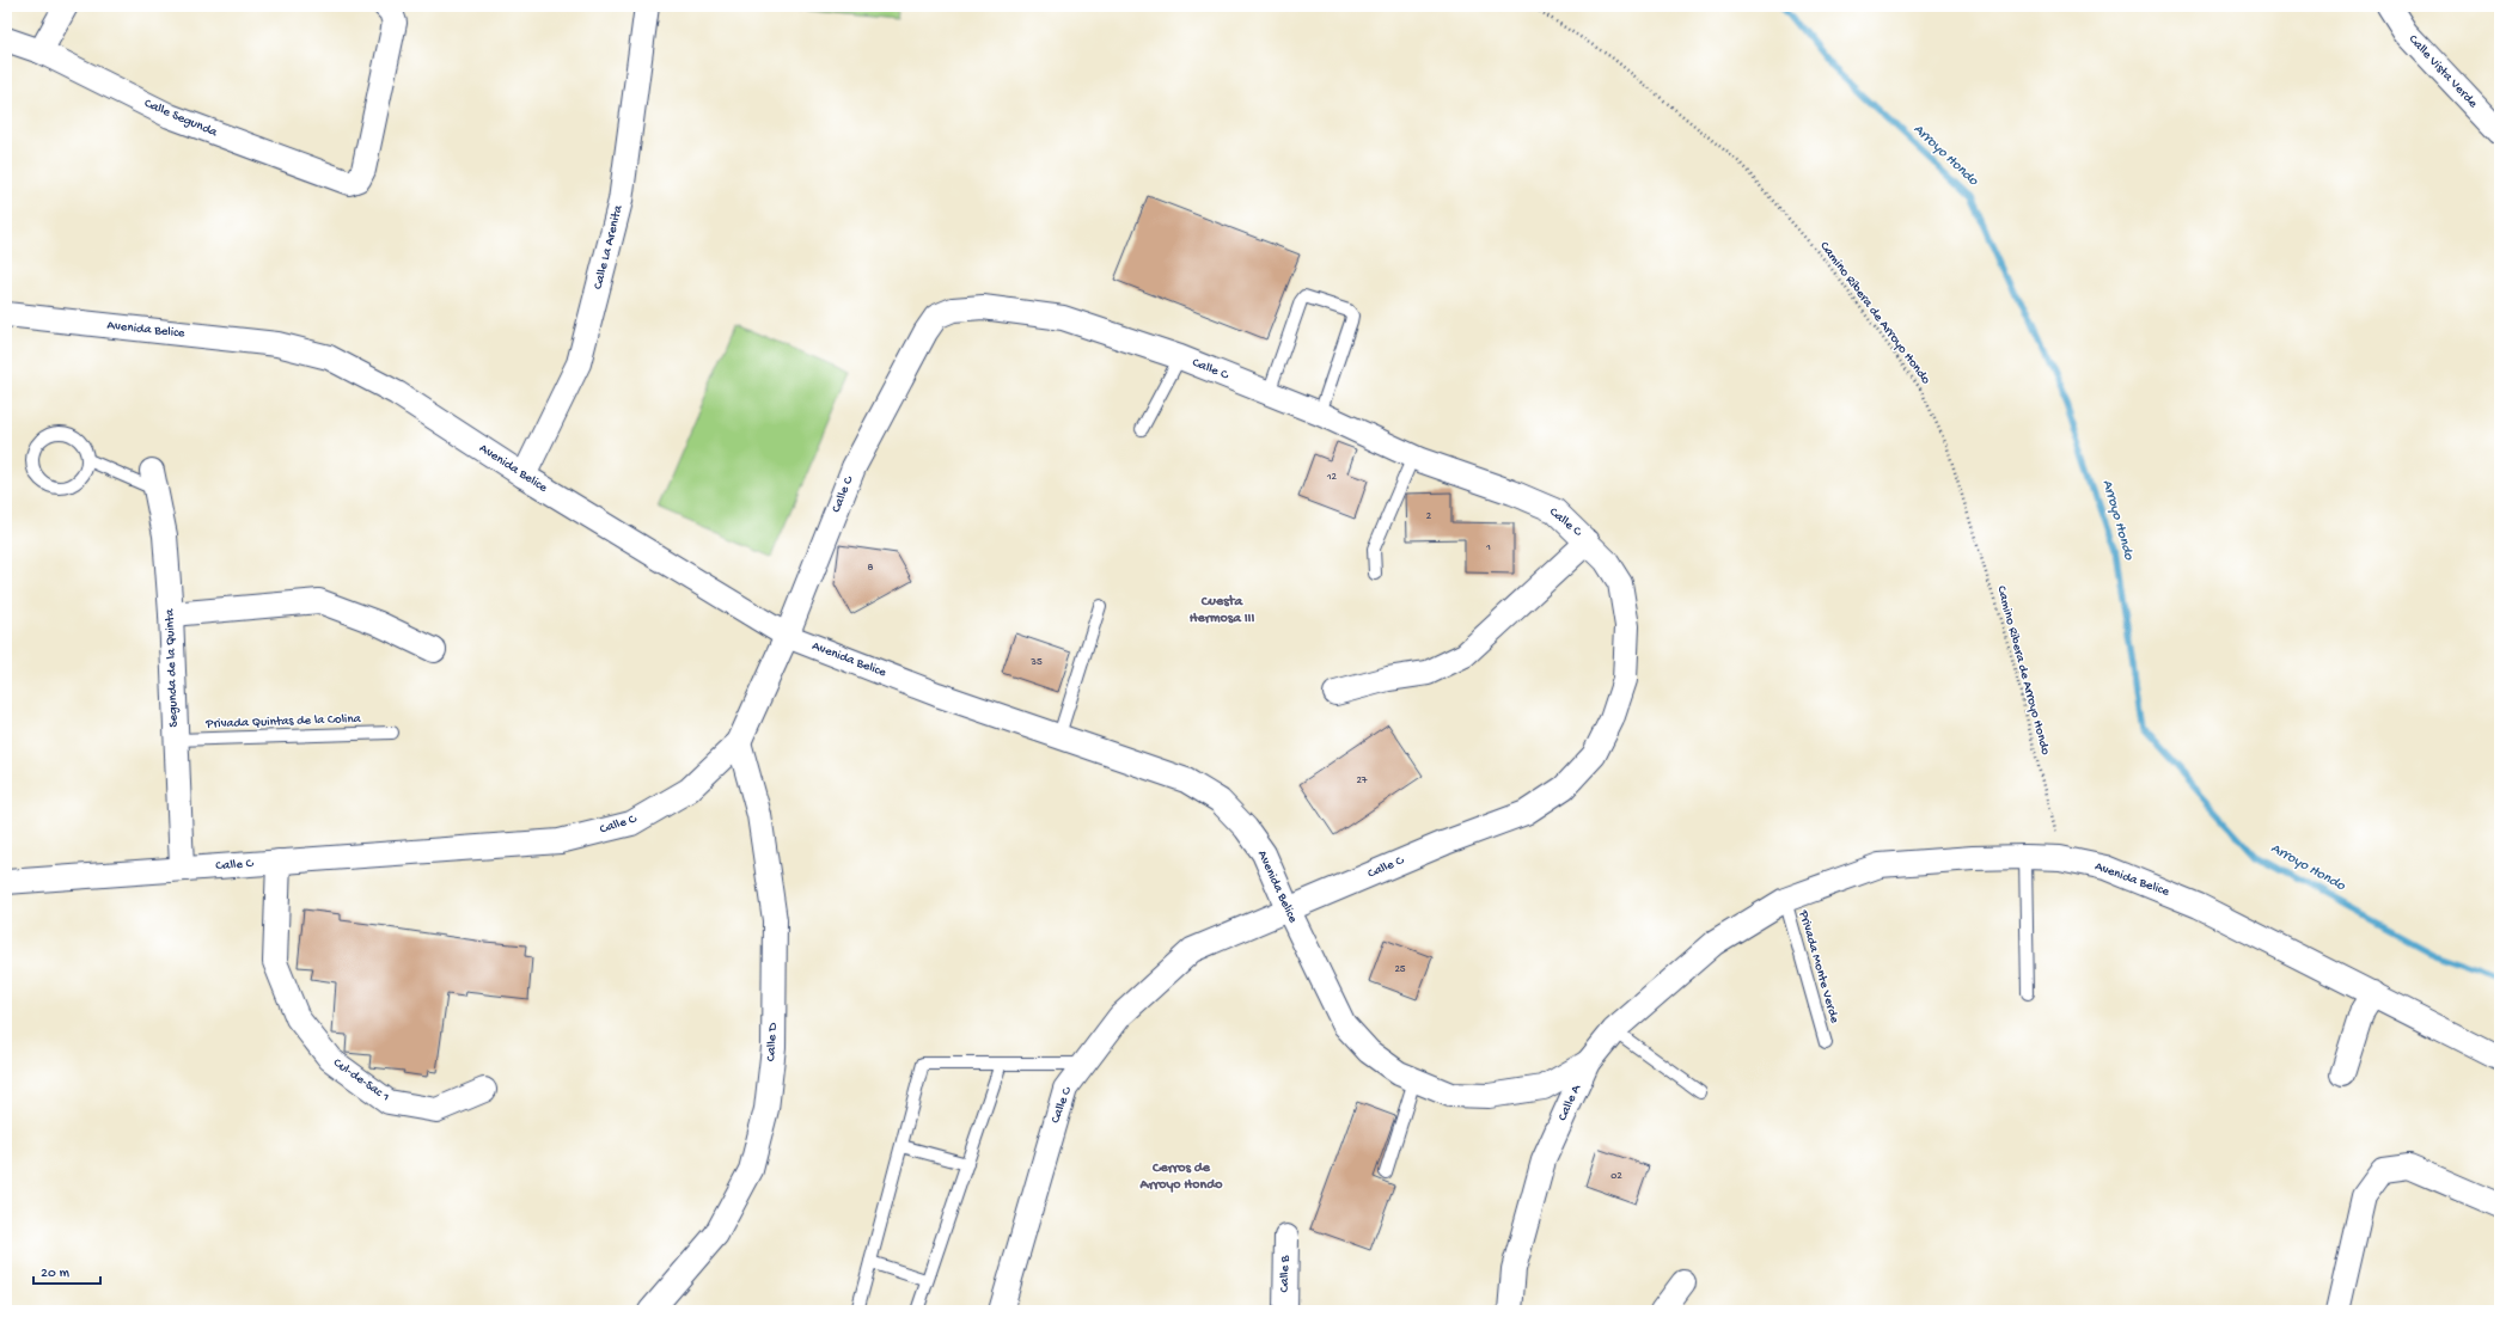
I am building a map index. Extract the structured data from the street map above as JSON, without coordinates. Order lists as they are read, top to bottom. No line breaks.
{"streets":{"street":["Calle Vista Verde","Calle Segunda","Calle La Arenita","Avenida Belice","Calle C","Segunda de la Quinta","Calle D","Cul-de-Sac 1","Calle A","Calle B"],"lane":["Privada Quintas de la Colina","Privada Monte Verde"],"path":["Camino Ribera de Arroyo Hondo"]},"crossings":[["Calle La Arenita","Avenida Belice"],["Camino Ribera de Arroyo Hondo","Avenida Belice"],["Avenida Belice","Calle C"],["Avenida Belice","Privada Monte Verde"],["Avenida Belice","Calle A"],["Calle C","Segunda de la Quinta"],["Calle C","Calle D"],["Calle C","Cul-de-Sac 1"],["Segunda de la Quinta","Privada Quintas de la Colina"]],"districts":["Cuesta Hermosa III","Cerros de Arroyo Hondo"],"water":["Arroyo Hondo"],"house_numbers":["12","2","1","8","35","27","25","02"],"scale_bar":"20 m"}
